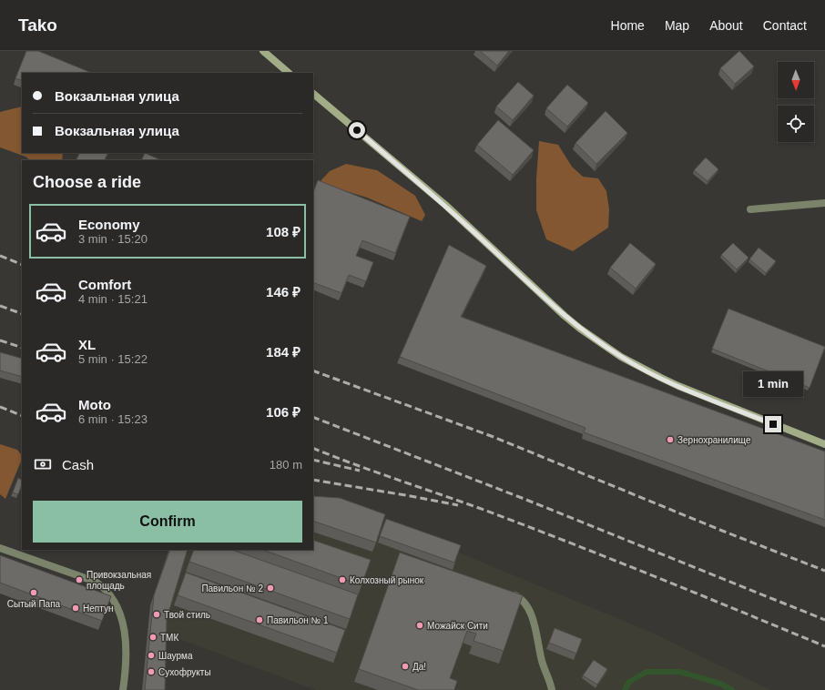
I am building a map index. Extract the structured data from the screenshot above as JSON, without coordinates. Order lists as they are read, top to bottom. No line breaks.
{"places":["Зернохранилище","Привокзальная площадь","Колхозный рынок","Павильон № 2","Сытый Папа","Нептун","Твой стиль","Павильон № 1","Можайск Сити","ТМК","Шаурма","Да!","Сухофрукты"],"north":"bottom","page":{"header":"Tako","nav":["Home","Map","About","Contact"],"banner":["Вокзальная улица","Вокзальная улица"],"heading":"Choose a ride","list":[{"name":"Economy","note":"3 min · 15:20","value":"108 ₽"},{"name":"Comfort","note":"4 min · 15:21","value":"146 ₽"},{"name":"XL","note":"5 min · 15:22","value":"184 ₽"},{"name":"Moto","note":"6 min · 15:23","value":"106 ₽"}],"bubble":"1 min","pay":["Cash","180 m"],"buttons":"Confirm"}}
